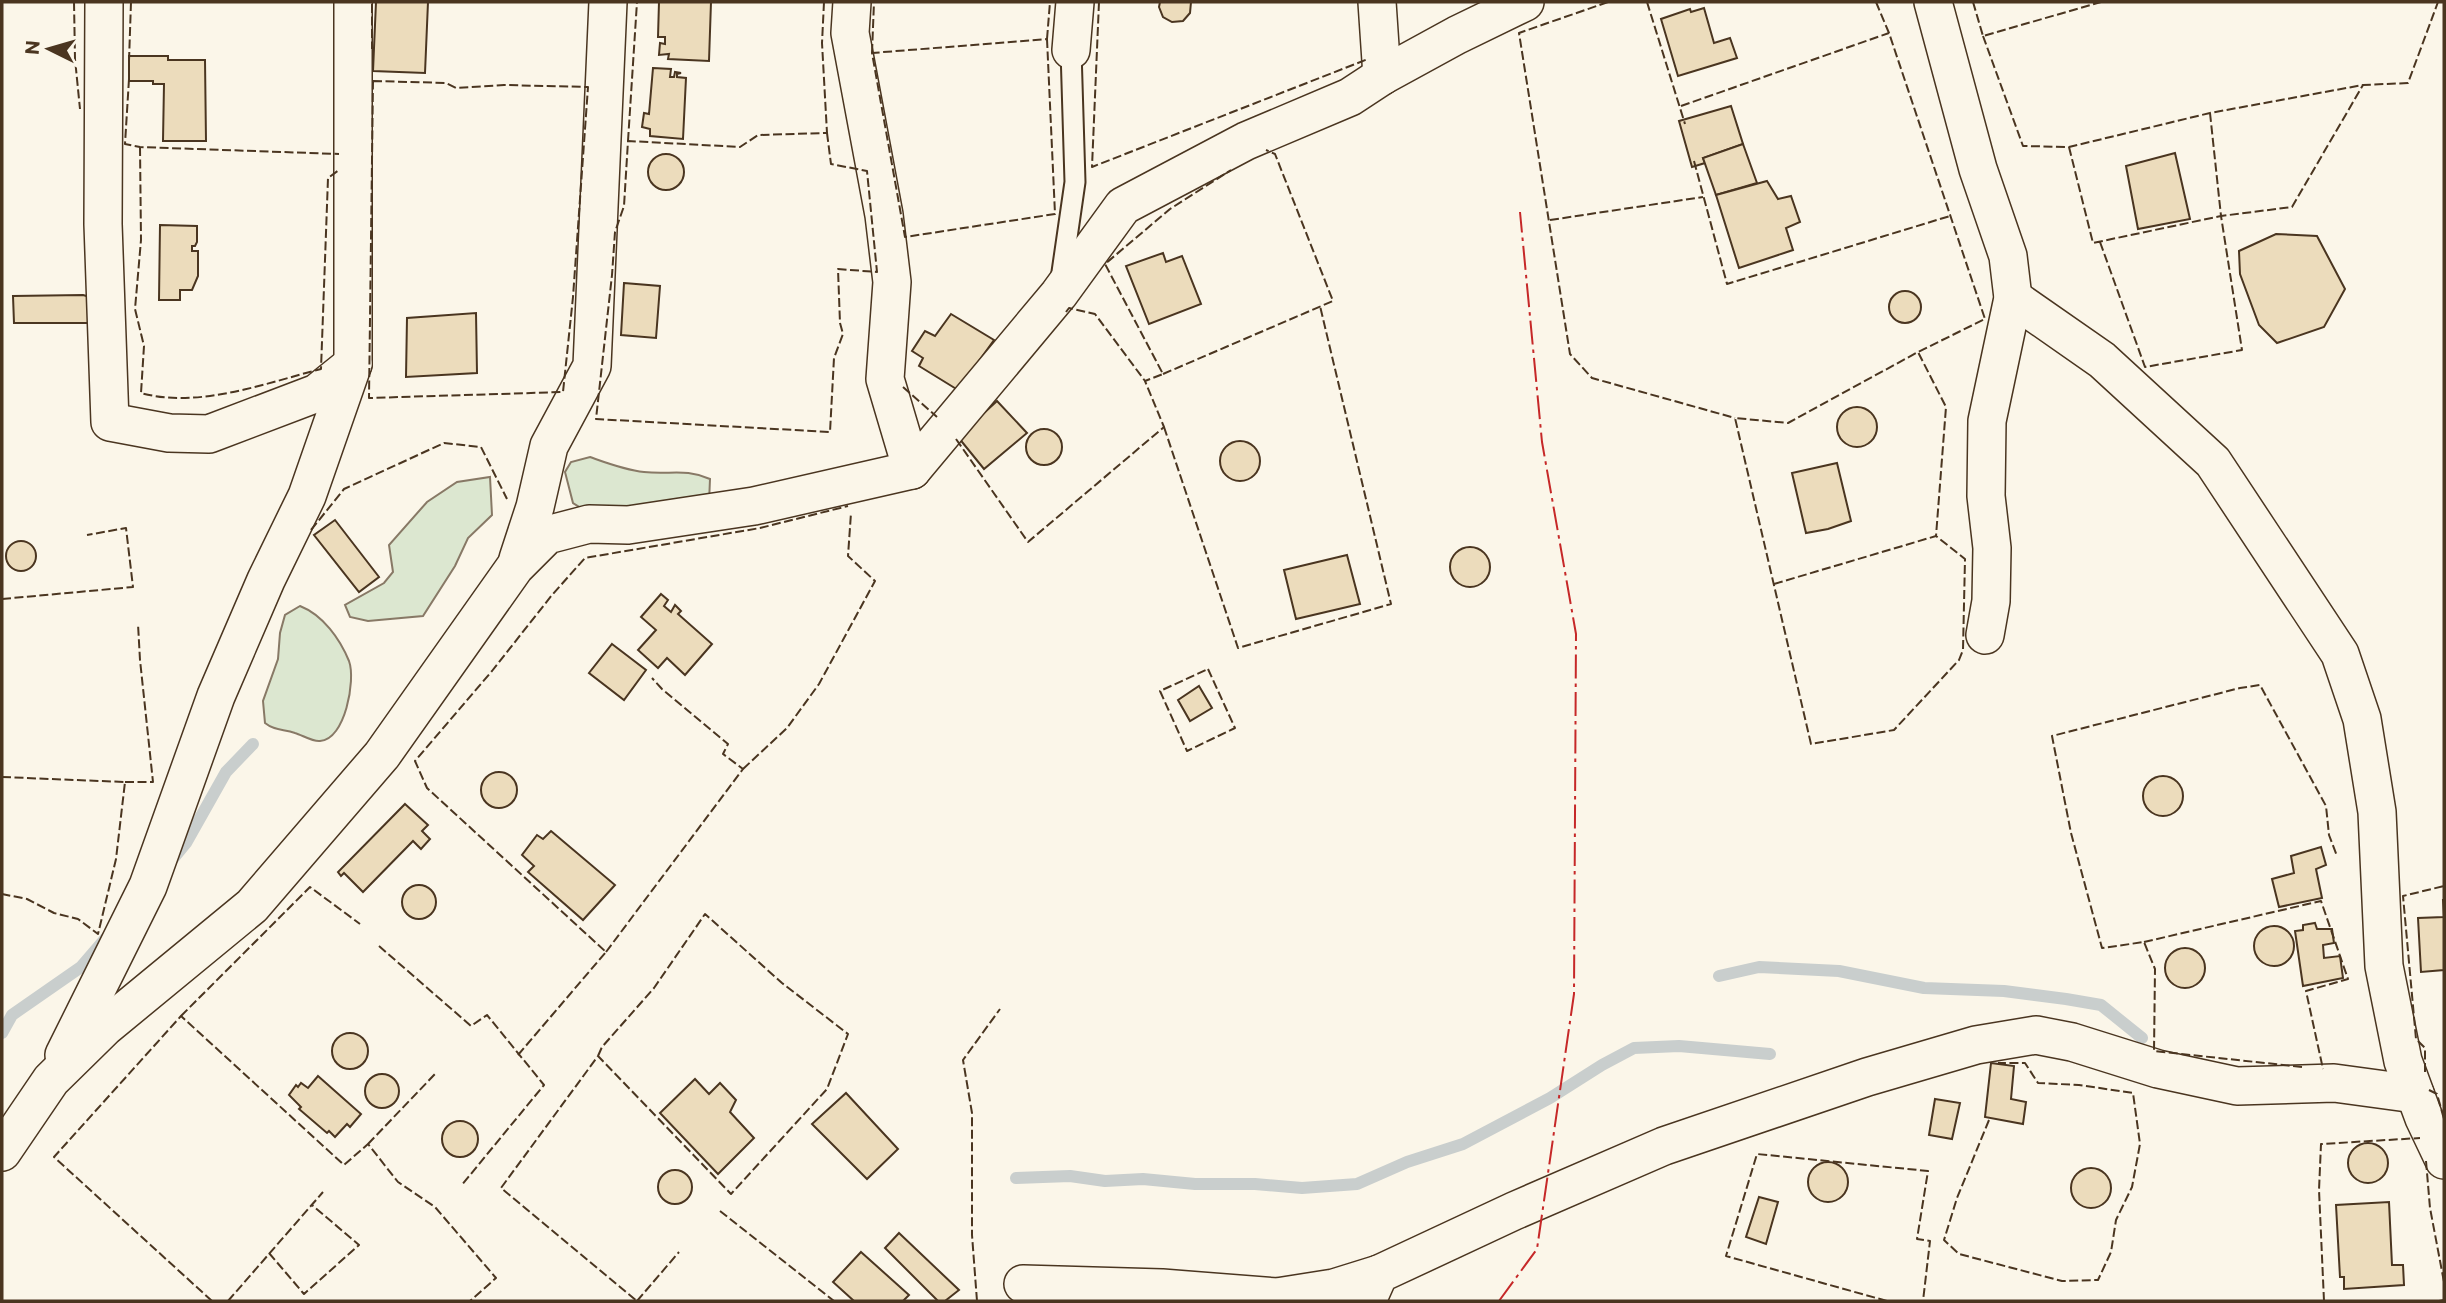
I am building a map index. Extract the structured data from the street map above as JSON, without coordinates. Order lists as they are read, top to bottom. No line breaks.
{"north":"left"}
